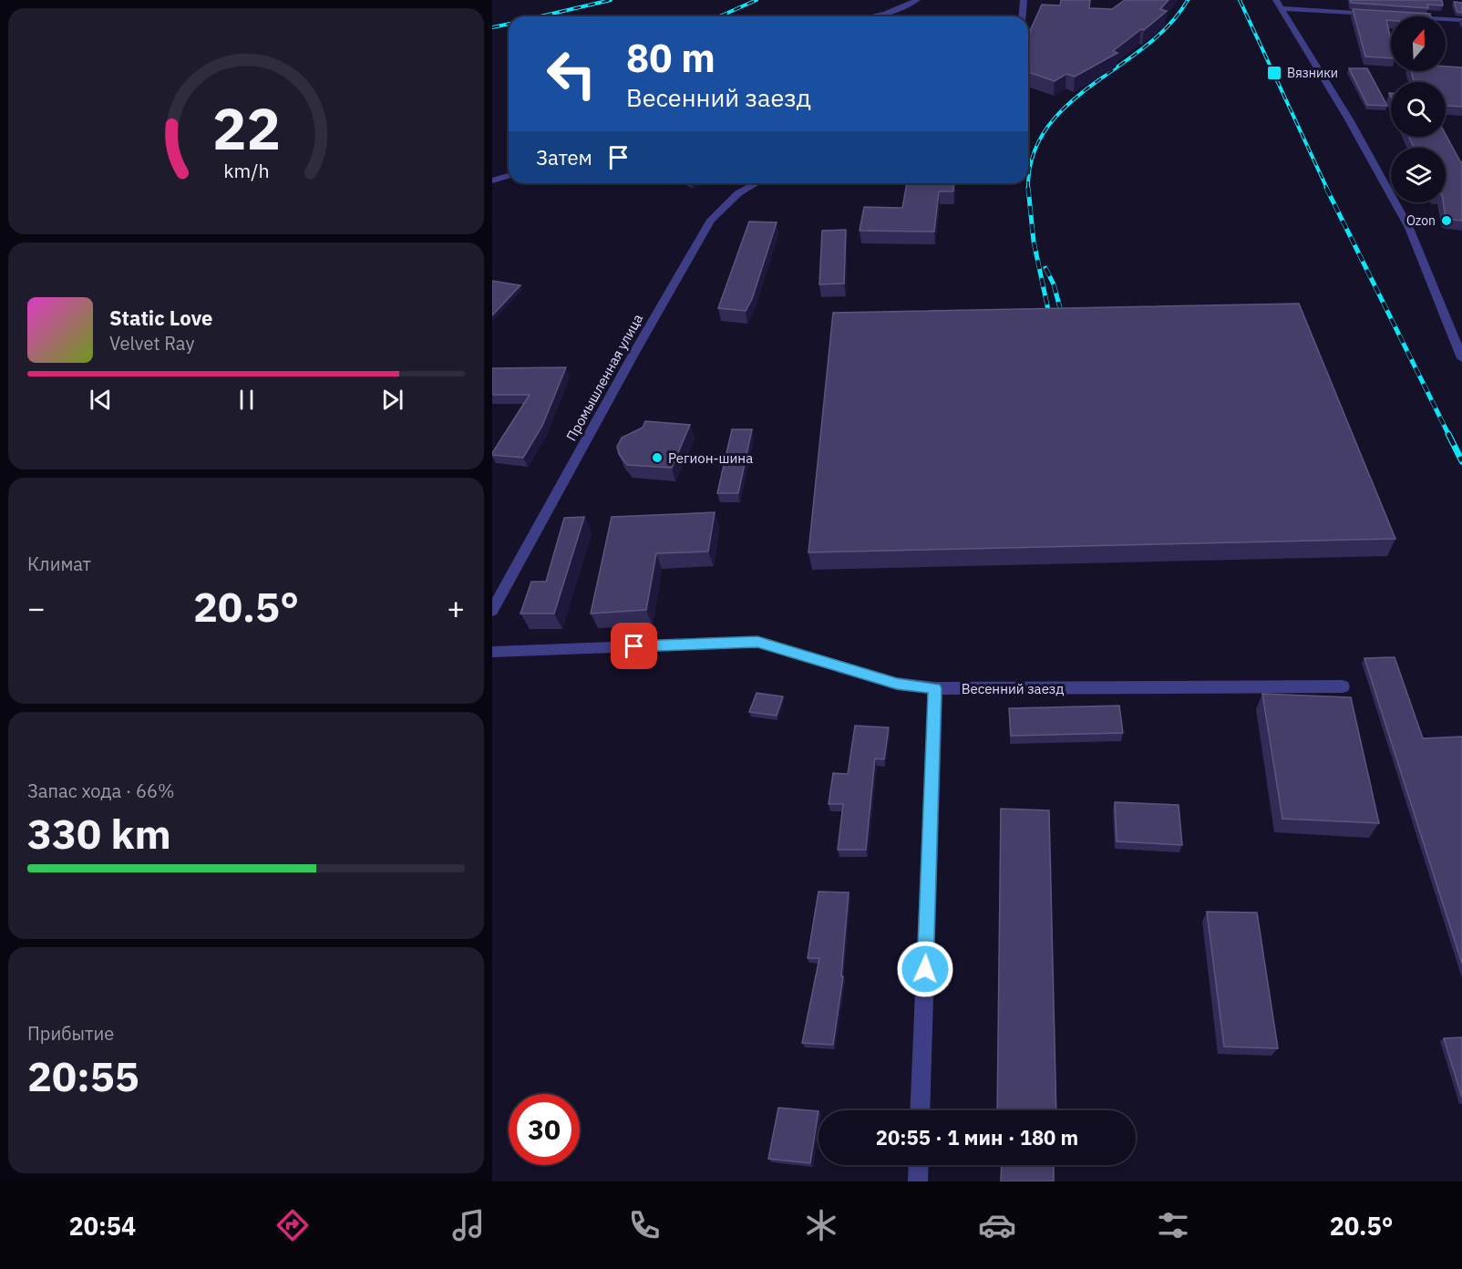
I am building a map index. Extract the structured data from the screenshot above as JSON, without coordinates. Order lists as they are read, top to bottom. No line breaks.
{"streets":{"street":["Промышленная улица","Весенний заезд"]},"places":{"transit":["Вязники"],"other":["Ozon","Регион-шина"]},"north":"top","page":{"turn":["80 m","Весенний заезд"],"then":"Затем","song":["Static Love","Velvet Ray"],"tile":["Климат",["Запас хода · 66%","330 km"],["Прибытие","20:55"]],"heat":["−","20.5°","+"],"limit":"30","trip":"20:55 · 1 мин · 180 m","tabs":["20:54","20.5°"],"gauge":["22","km/h"]}}
